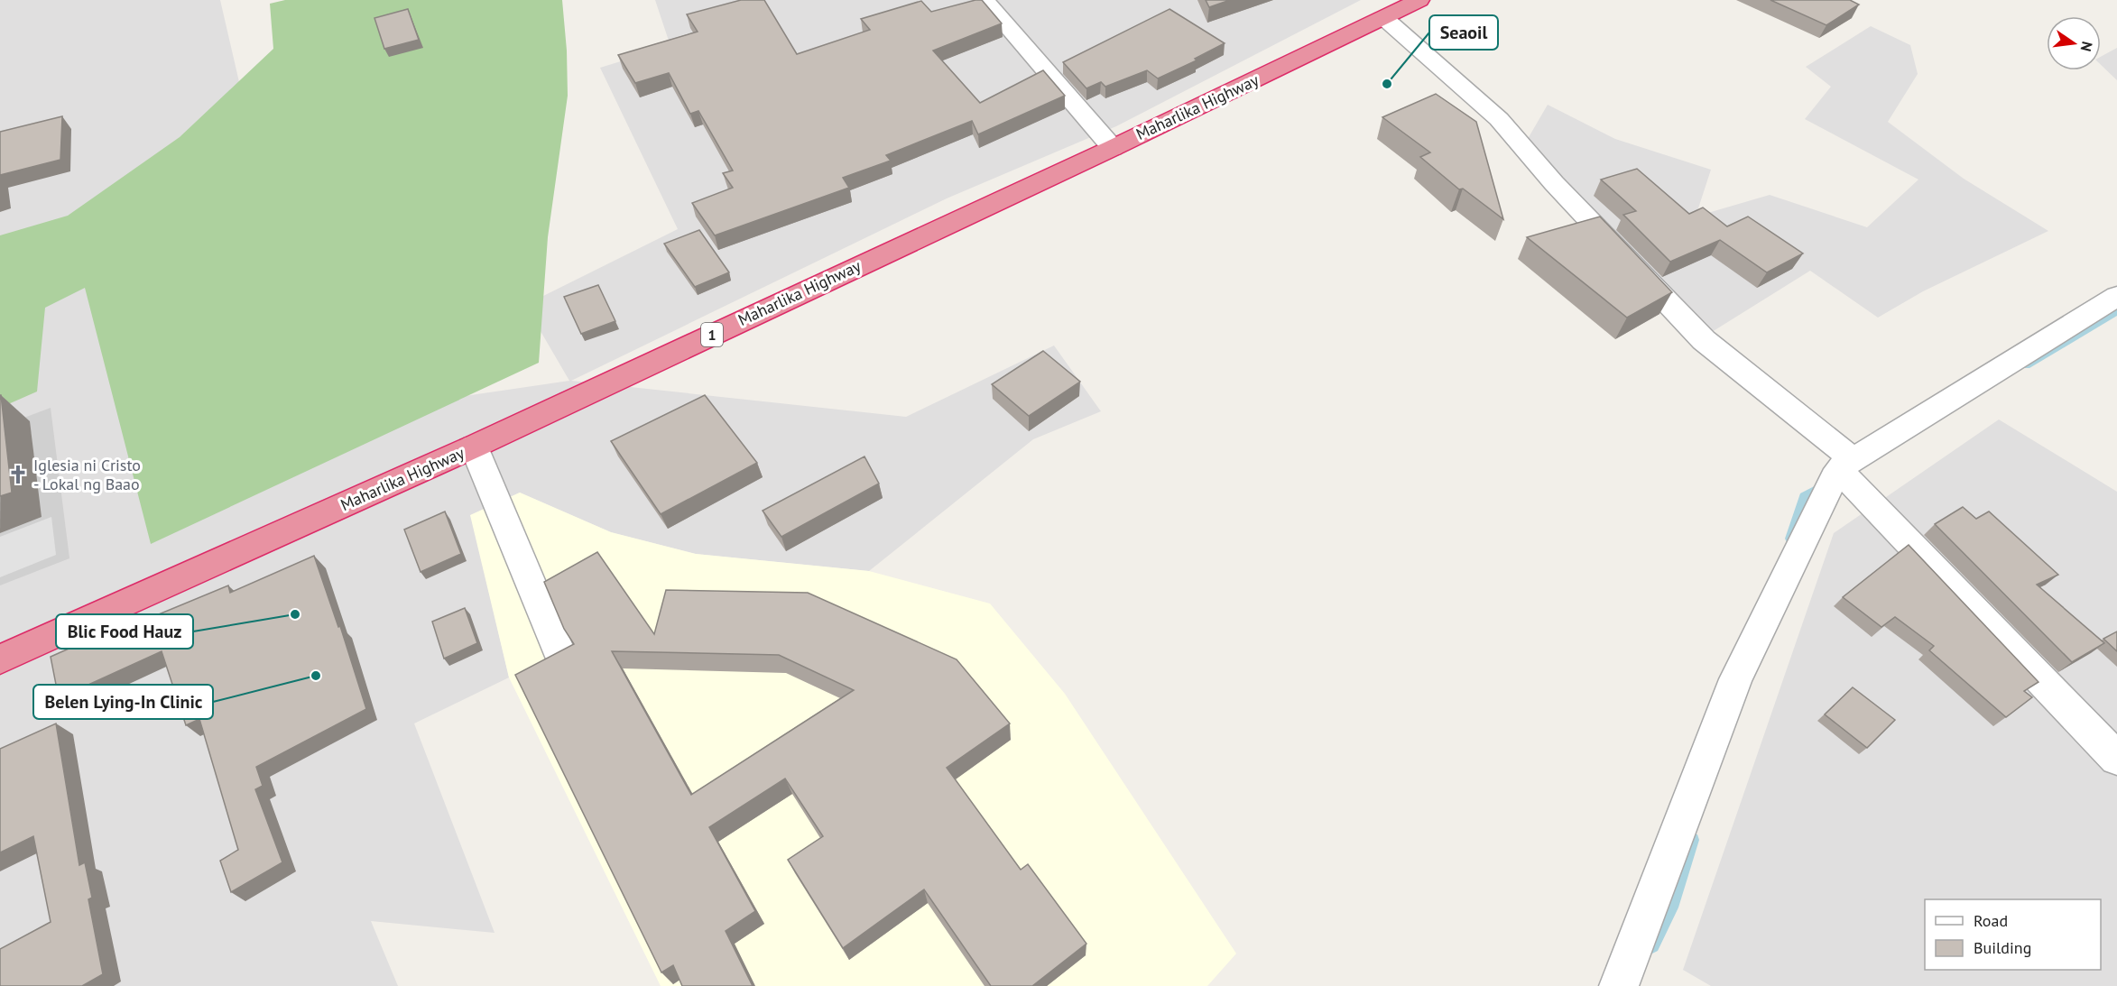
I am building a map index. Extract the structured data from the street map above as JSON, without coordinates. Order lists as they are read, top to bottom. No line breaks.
{"streets":{"highway":["Maharlika Highway","1"]},"places":{"other":["Seaoil","Blic Food Hauz","Belen Lying-In Clinic"],"church":["Iglesia ni Cristo - Lokal ng Baao"]},"legend":["Road","Building"],"north":"right"}
